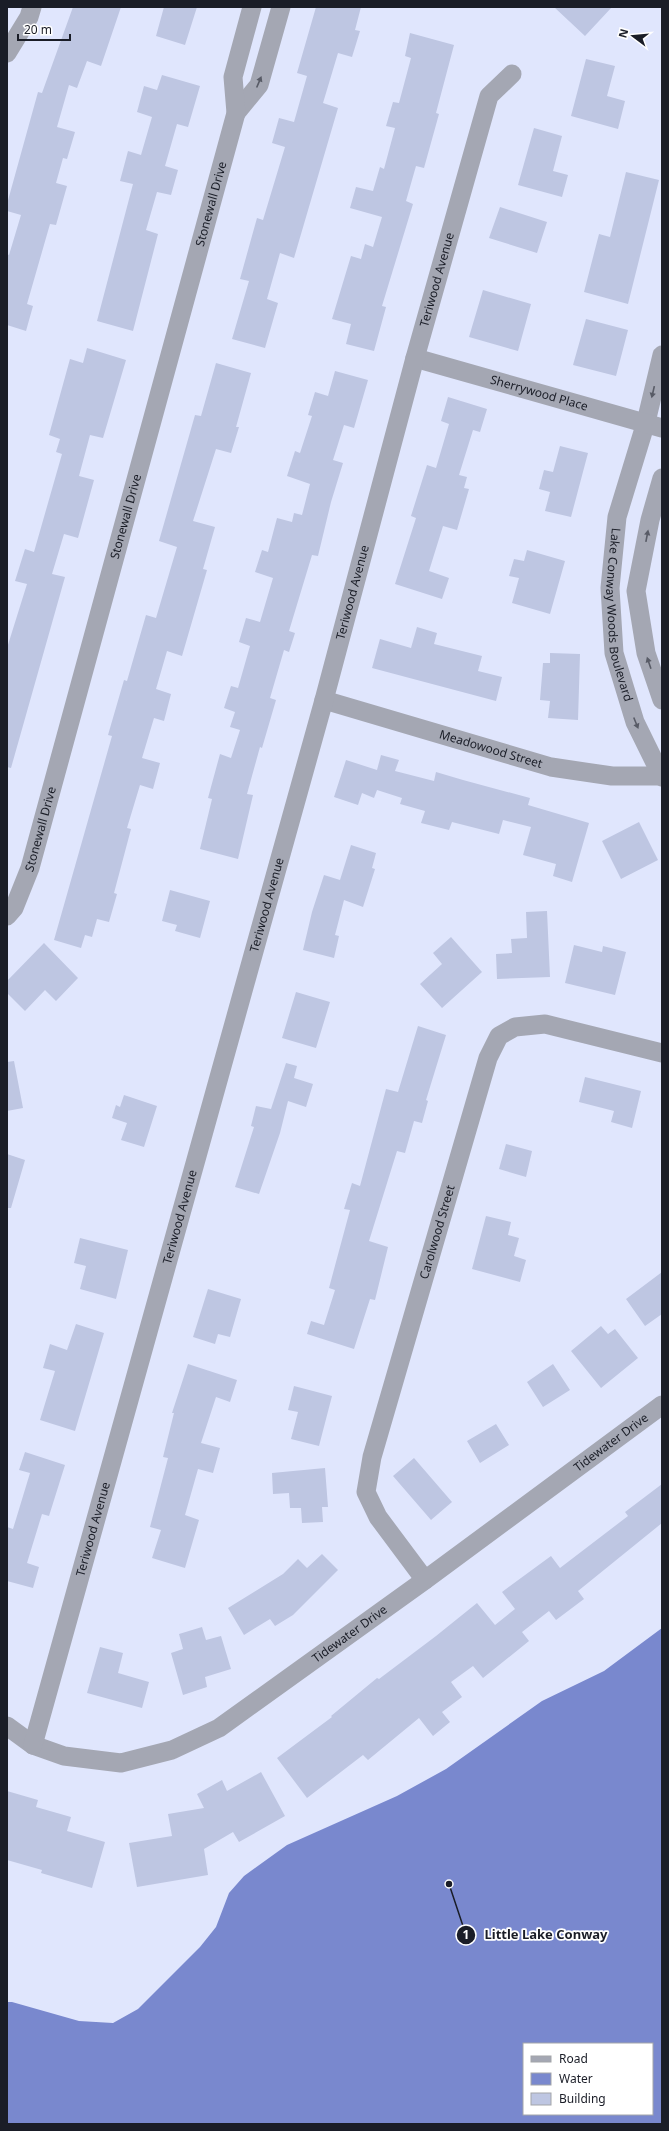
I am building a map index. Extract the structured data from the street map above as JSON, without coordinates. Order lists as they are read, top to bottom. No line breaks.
{"streets":{"street":["Stonewall Drive","Teriwood Avenue","Sherrywood Place","Lake Conway Woods Boulevard","Meadowood Street","Carolwood Street","Tidewater Drive"]},"crossings":[["Teriwood Avenue","Sherrywood Place"],["Teriwood Avenue","Meadowood Street"],["Teriwood Avenue","Tidewater Drive"],["Sherrywood Place","Lake Conway Woods Boulevard"],["Lake Conway Woods Boulevard","Meadowood Street"],["Carolwood Street","Tidewater Drive"]],"places":["Little Lake Conway"],"legend":["Road","Water","Building"],"scale_bar":"20 m","north":"left"}
